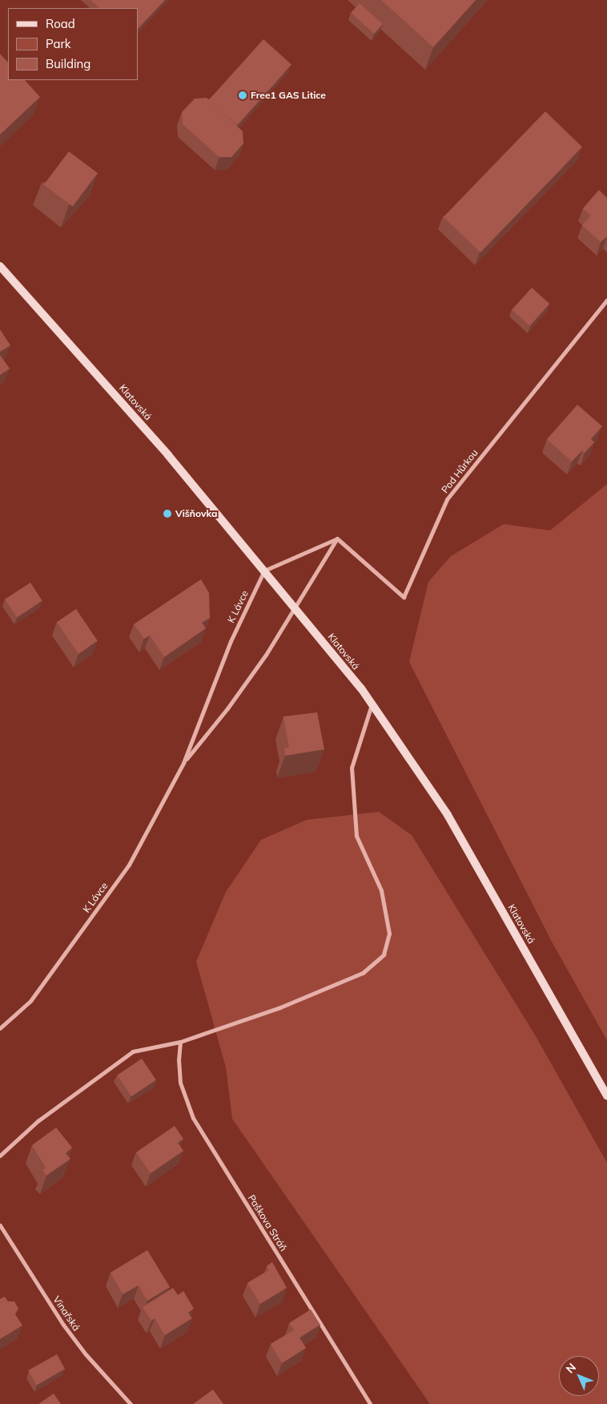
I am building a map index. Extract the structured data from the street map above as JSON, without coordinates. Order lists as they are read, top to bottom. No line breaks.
{"streets":{"main road":["Klatovská"],"street":["Pod Hůrkou","K Lávce","Paškova Stráň","Vinařská"]},"crossings":[["Klatovská","K Lávce"]],"places":["Free1 GAS Litice","Višňovka"],"legend":["Road","Park","Building"],"north":"top left"}
